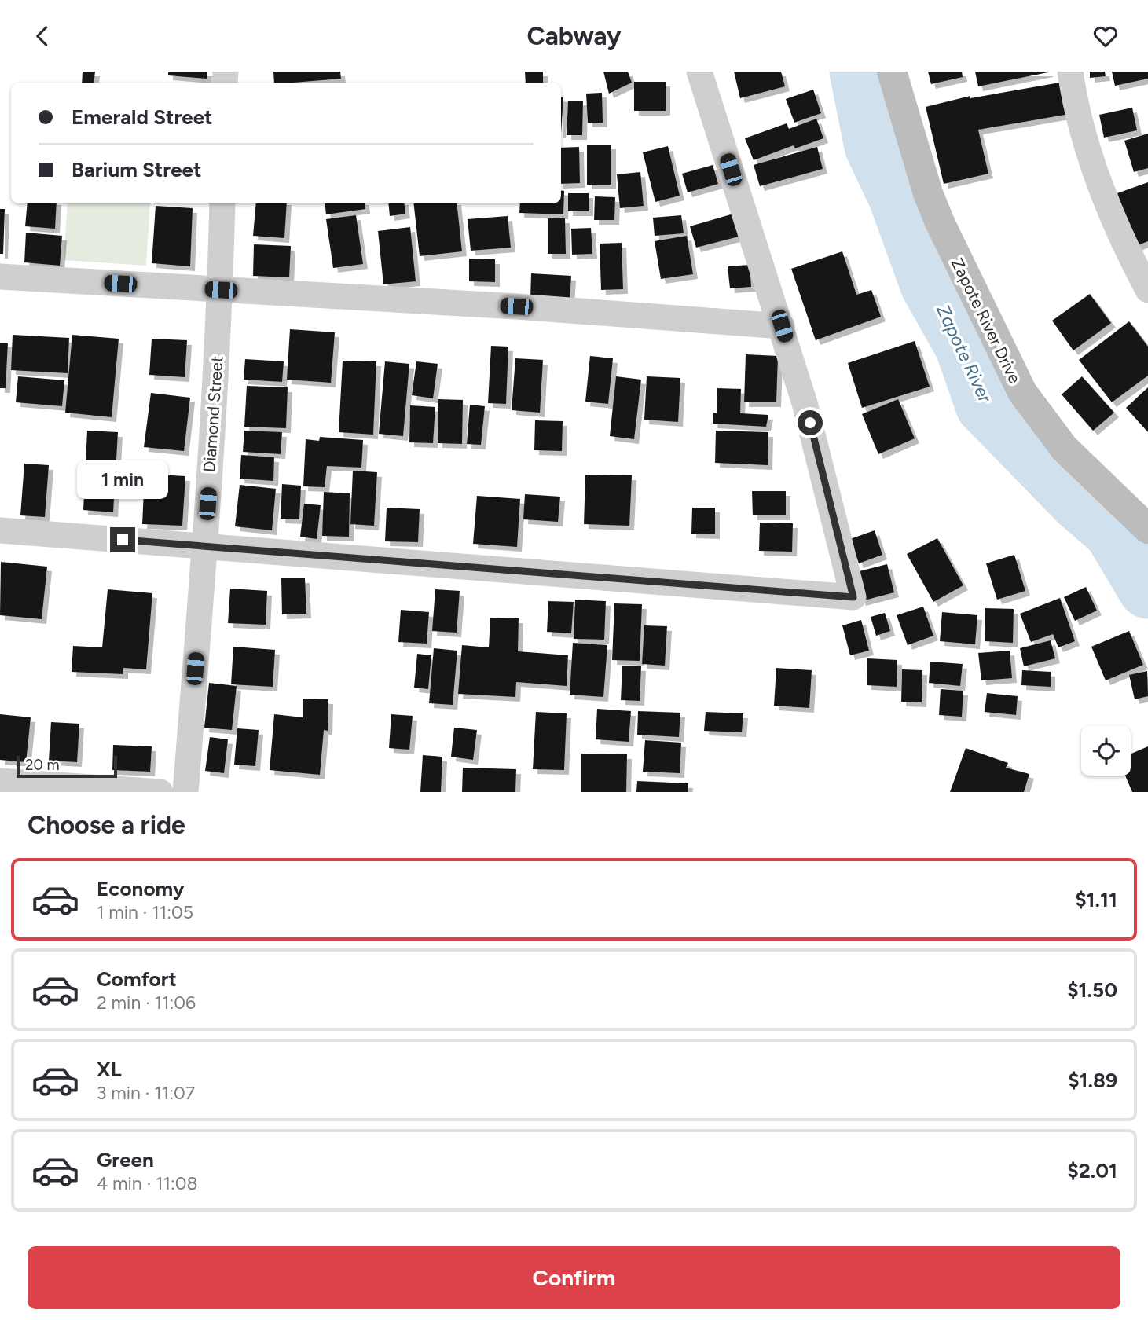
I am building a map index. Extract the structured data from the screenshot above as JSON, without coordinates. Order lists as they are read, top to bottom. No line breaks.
{"streets":{"street":["Zapote River Drive","Diamond Street"]},"water":["Zapote River"],"scale_bar":"20 m","page":{"header":"Cabway","banner":["Emerald Street","Barium Street"],"bubble":"1 min","scale":"20 m","heading":"Choose a ride","list":[{"name":"Economy","note":"1 min · 11:05","value":"$1.11"},{"name":"Comfort","note":"2 min · 11:06","value":"$1.50"},{"name":"XL","note":"3 min · 11:07","value":"$1.89"},{"name":"Green","note":"4 min · 11:08","value":"$2.01"}],"buttons":"Confirm"}}
